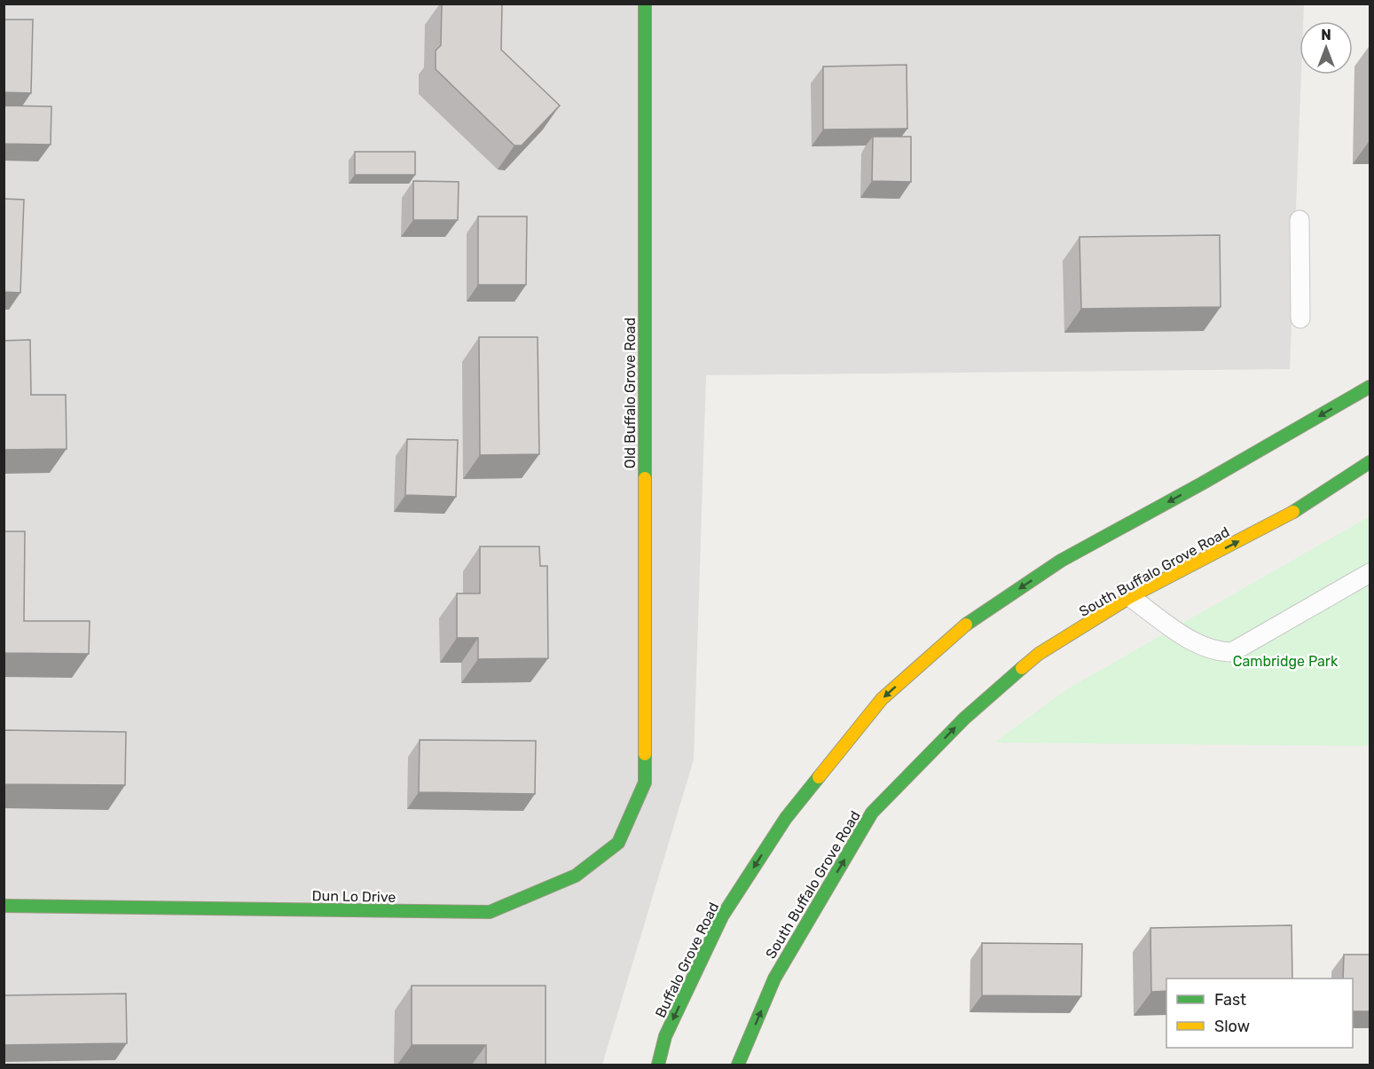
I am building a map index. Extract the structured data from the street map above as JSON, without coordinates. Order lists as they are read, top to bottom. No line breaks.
{"streets":{"main road":["Old Buffalo Grove Road","South Buffalo Grove Road","Dun Lo Drive","Buffalo Grove Road"]},"crossings":[["Old Buffalo Grove Road","Dun Lo Drive"]],"one_way":["South Buffalo Grove Road","Buffalo Grove Road"],"parks":["Cambridge Park"],"legend":["Fast","Slow"],"north":"top"}
